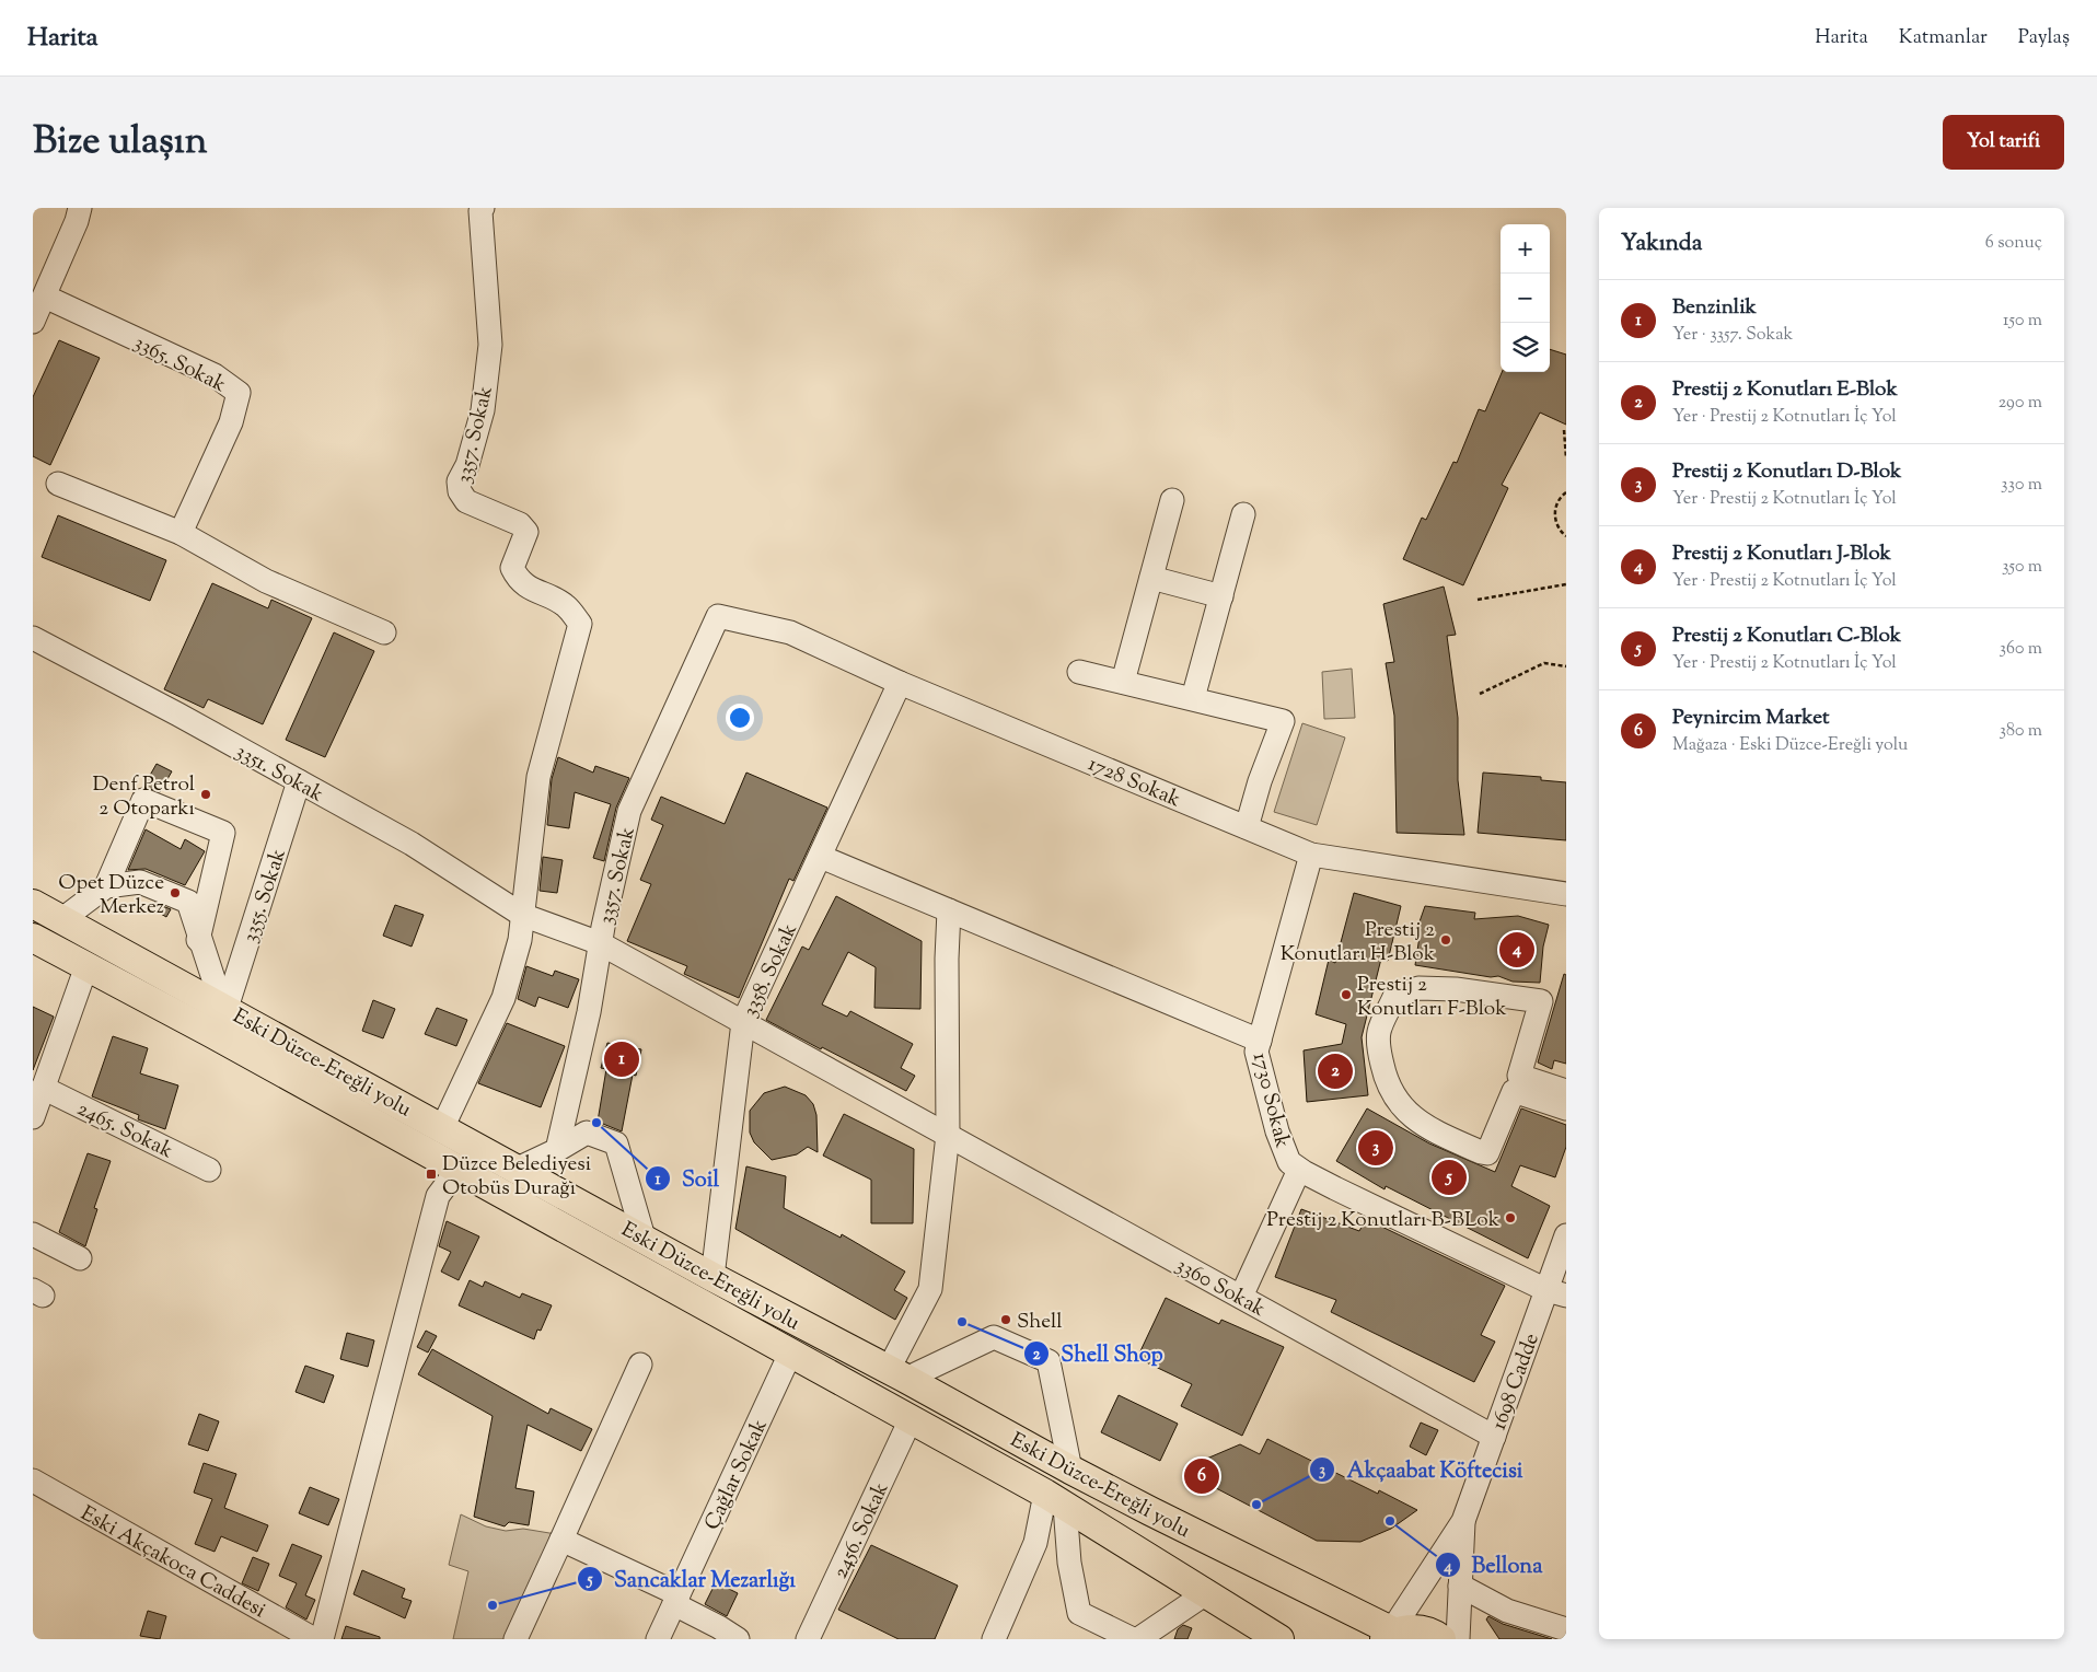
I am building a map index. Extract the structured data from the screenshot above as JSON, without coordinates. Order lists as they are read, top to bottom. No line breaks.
{"streets":{"main road":["Eski Düzce-Ereğli yolu"],"street":["3365. Sokak","3357. Sokak","3351. Sokak","1728 Sokak","3355. Sokak","3358. Sokak","1730 Sokak","2465. Sokak","3360 Sokak","1698 Cadde","Çağlar Sokak","2456. Sokak","Eski Akçakoca Caddesi"]},"crossings":[["3357. Sokak","3351. Sokak"],["3357. Sokak","1728 Sokak"],["3351. Sokak","3355. Sokak"],["3351. Sokak","3358. Sokak"],["3351. Sokak","3360 Sokak"],["1728 Sokak","3358. Sokak"],["1728 Sokak","1730 Sokak"],["3355. Sokak","Eski Düzce-Ereğli yolu"],["3358. Sokak","Eski Düzce-Ereğli yolu"],["3358. Sokak","3360 Sokak"],["Eski Düzce-Ereğli yolu","1698 Cadde"],["Eski Düzce-Ereğli yolu","Çağlar Sokak"],["Eski Düzce-Ereğli yolu","2456. Sokak"],["1730 Sokak","1698 Cadde"],["3360 Sokak","1698 Cadde"]],"places":{"other":["Denf Petrol 2 Otoparkı","Opet Düzce Merkez","Prestij 2 Konutları H-Blok","Prestij 2 Konutları F-Blok","Soil","Prestij 2 Konutları B-BLok","Shell","Shell Shop","Akçaabat Köftecisi","Bellona","Sancaklar Mezarlığı"],"transit":["Düzce Belediyesi Otobüs Durağı"]},"page":{"header":"Harita","nav":["Harita","Katmanlar","Paylaş"],"title":"Bize ulaşın","buttons":"Yol tarifi","heading":["Yakında","6 sonuç"],"map_buttons":["+","−"],"list":[{"mark":"1","name":"Benzinlik","note":"Yer · 3357. Sokak","value":"150 m"},{"mark":"2","name":"Prestij 2 Konutları E-Blok","note":"Yer · Prestij 2 Kotnutları İç Yol","value":"290 m"},{"mark":"3","name":"Prestij 2 Konutları D-Blok","note":"Yer · Prestij 2 Kotnutları İç Yol","value":"330 m"},{"mark":"4","name":"Prestij 2 Konutları J-Blok","note":"Yer · Prestij 2 Kotnutları İç Yol","value":"350 m"},{"mark":"5","name":"Prestij 2 Konutları C-Blok","note":"Yer · Prestij 2 Kotnutları İç Yol","value":"360 m"},{"mark":"6","name":"Peynircim Market","note":"Mağaza · Eski Düzce-Ereğli yolu","value":"380 m"}],"pins":["4","1","2","3","5","6"]}}
